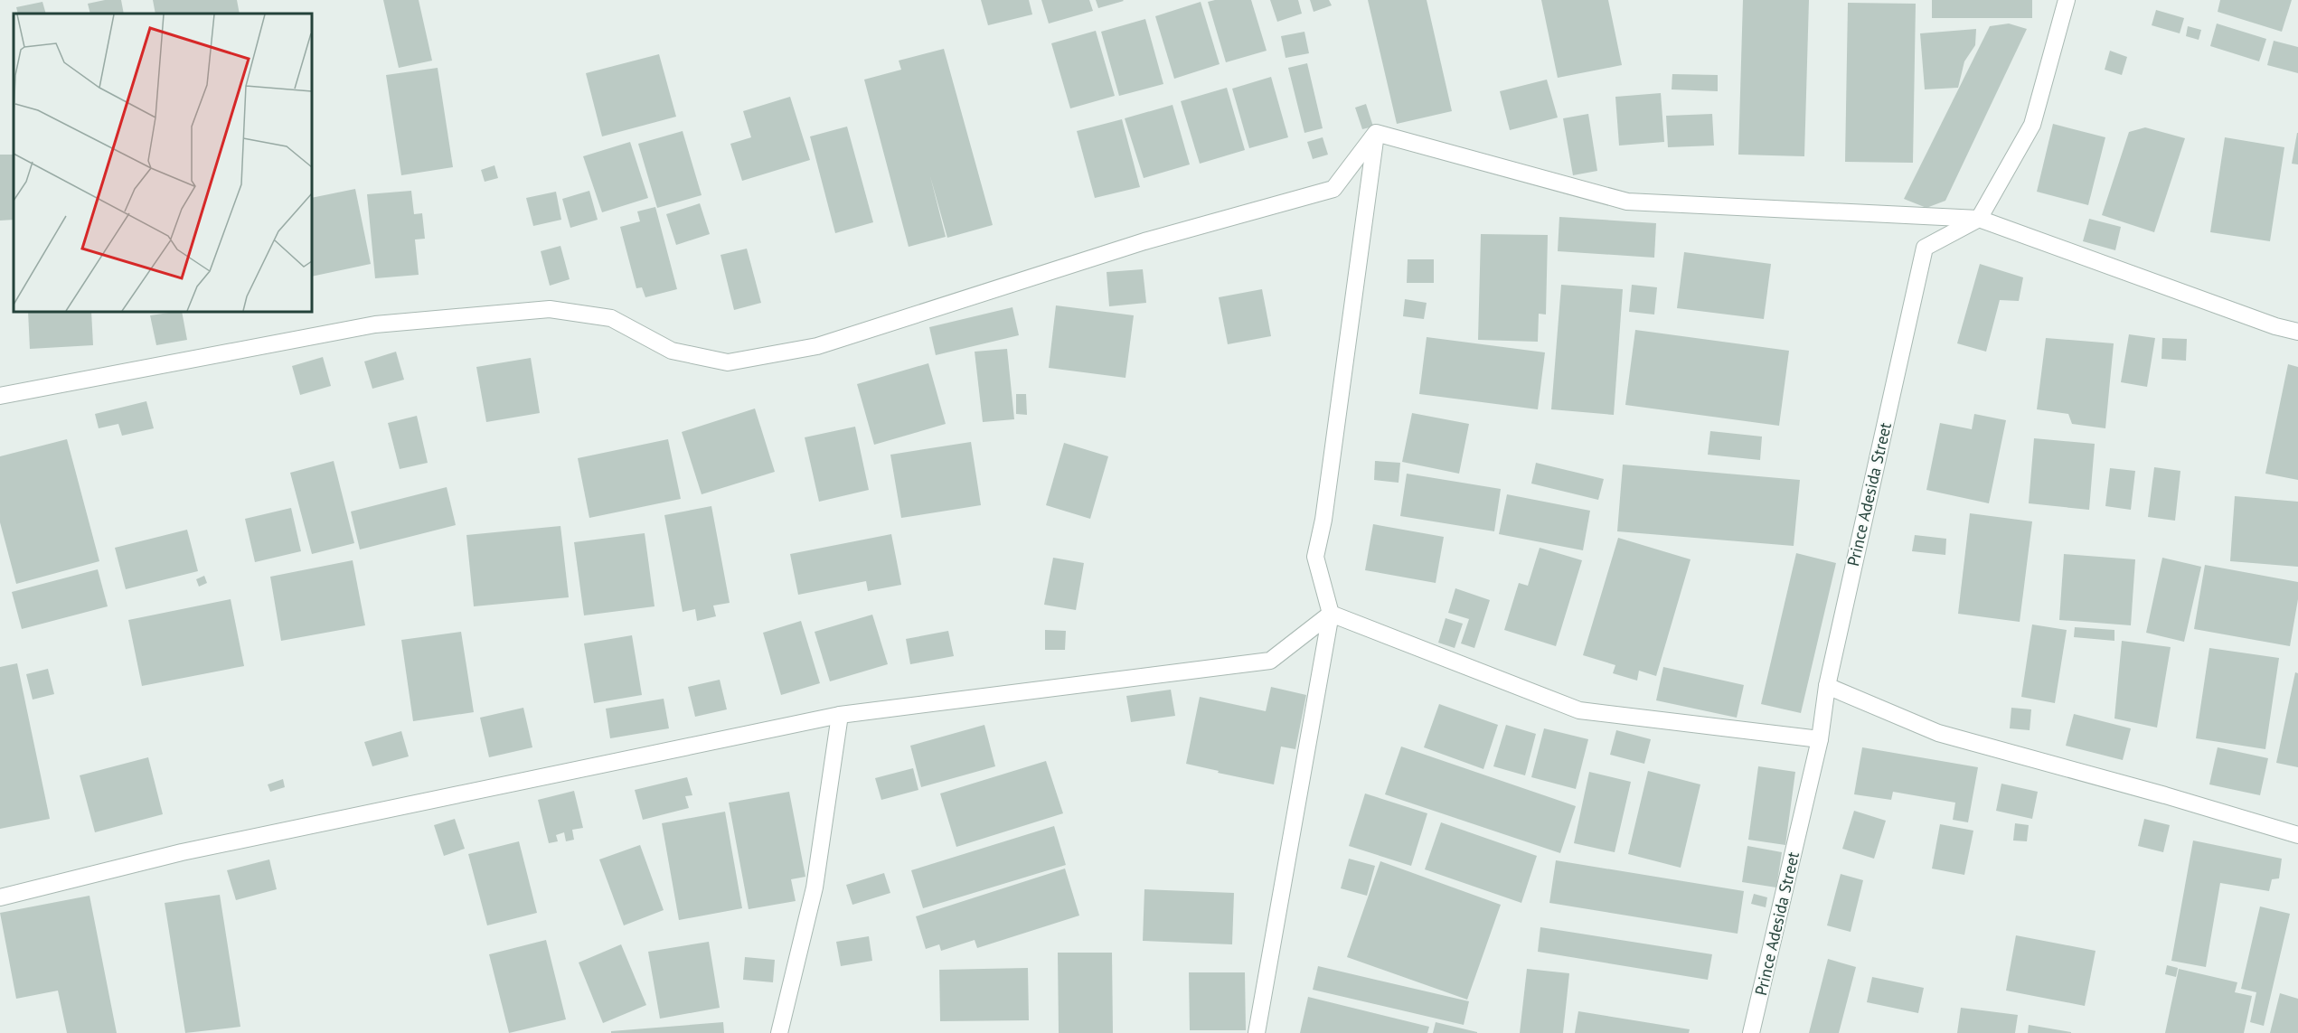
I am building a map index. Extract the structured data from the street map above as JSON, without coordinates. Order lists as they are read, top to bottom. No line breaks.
{"streets":{"street":["Prince Adesida Street"]}}
